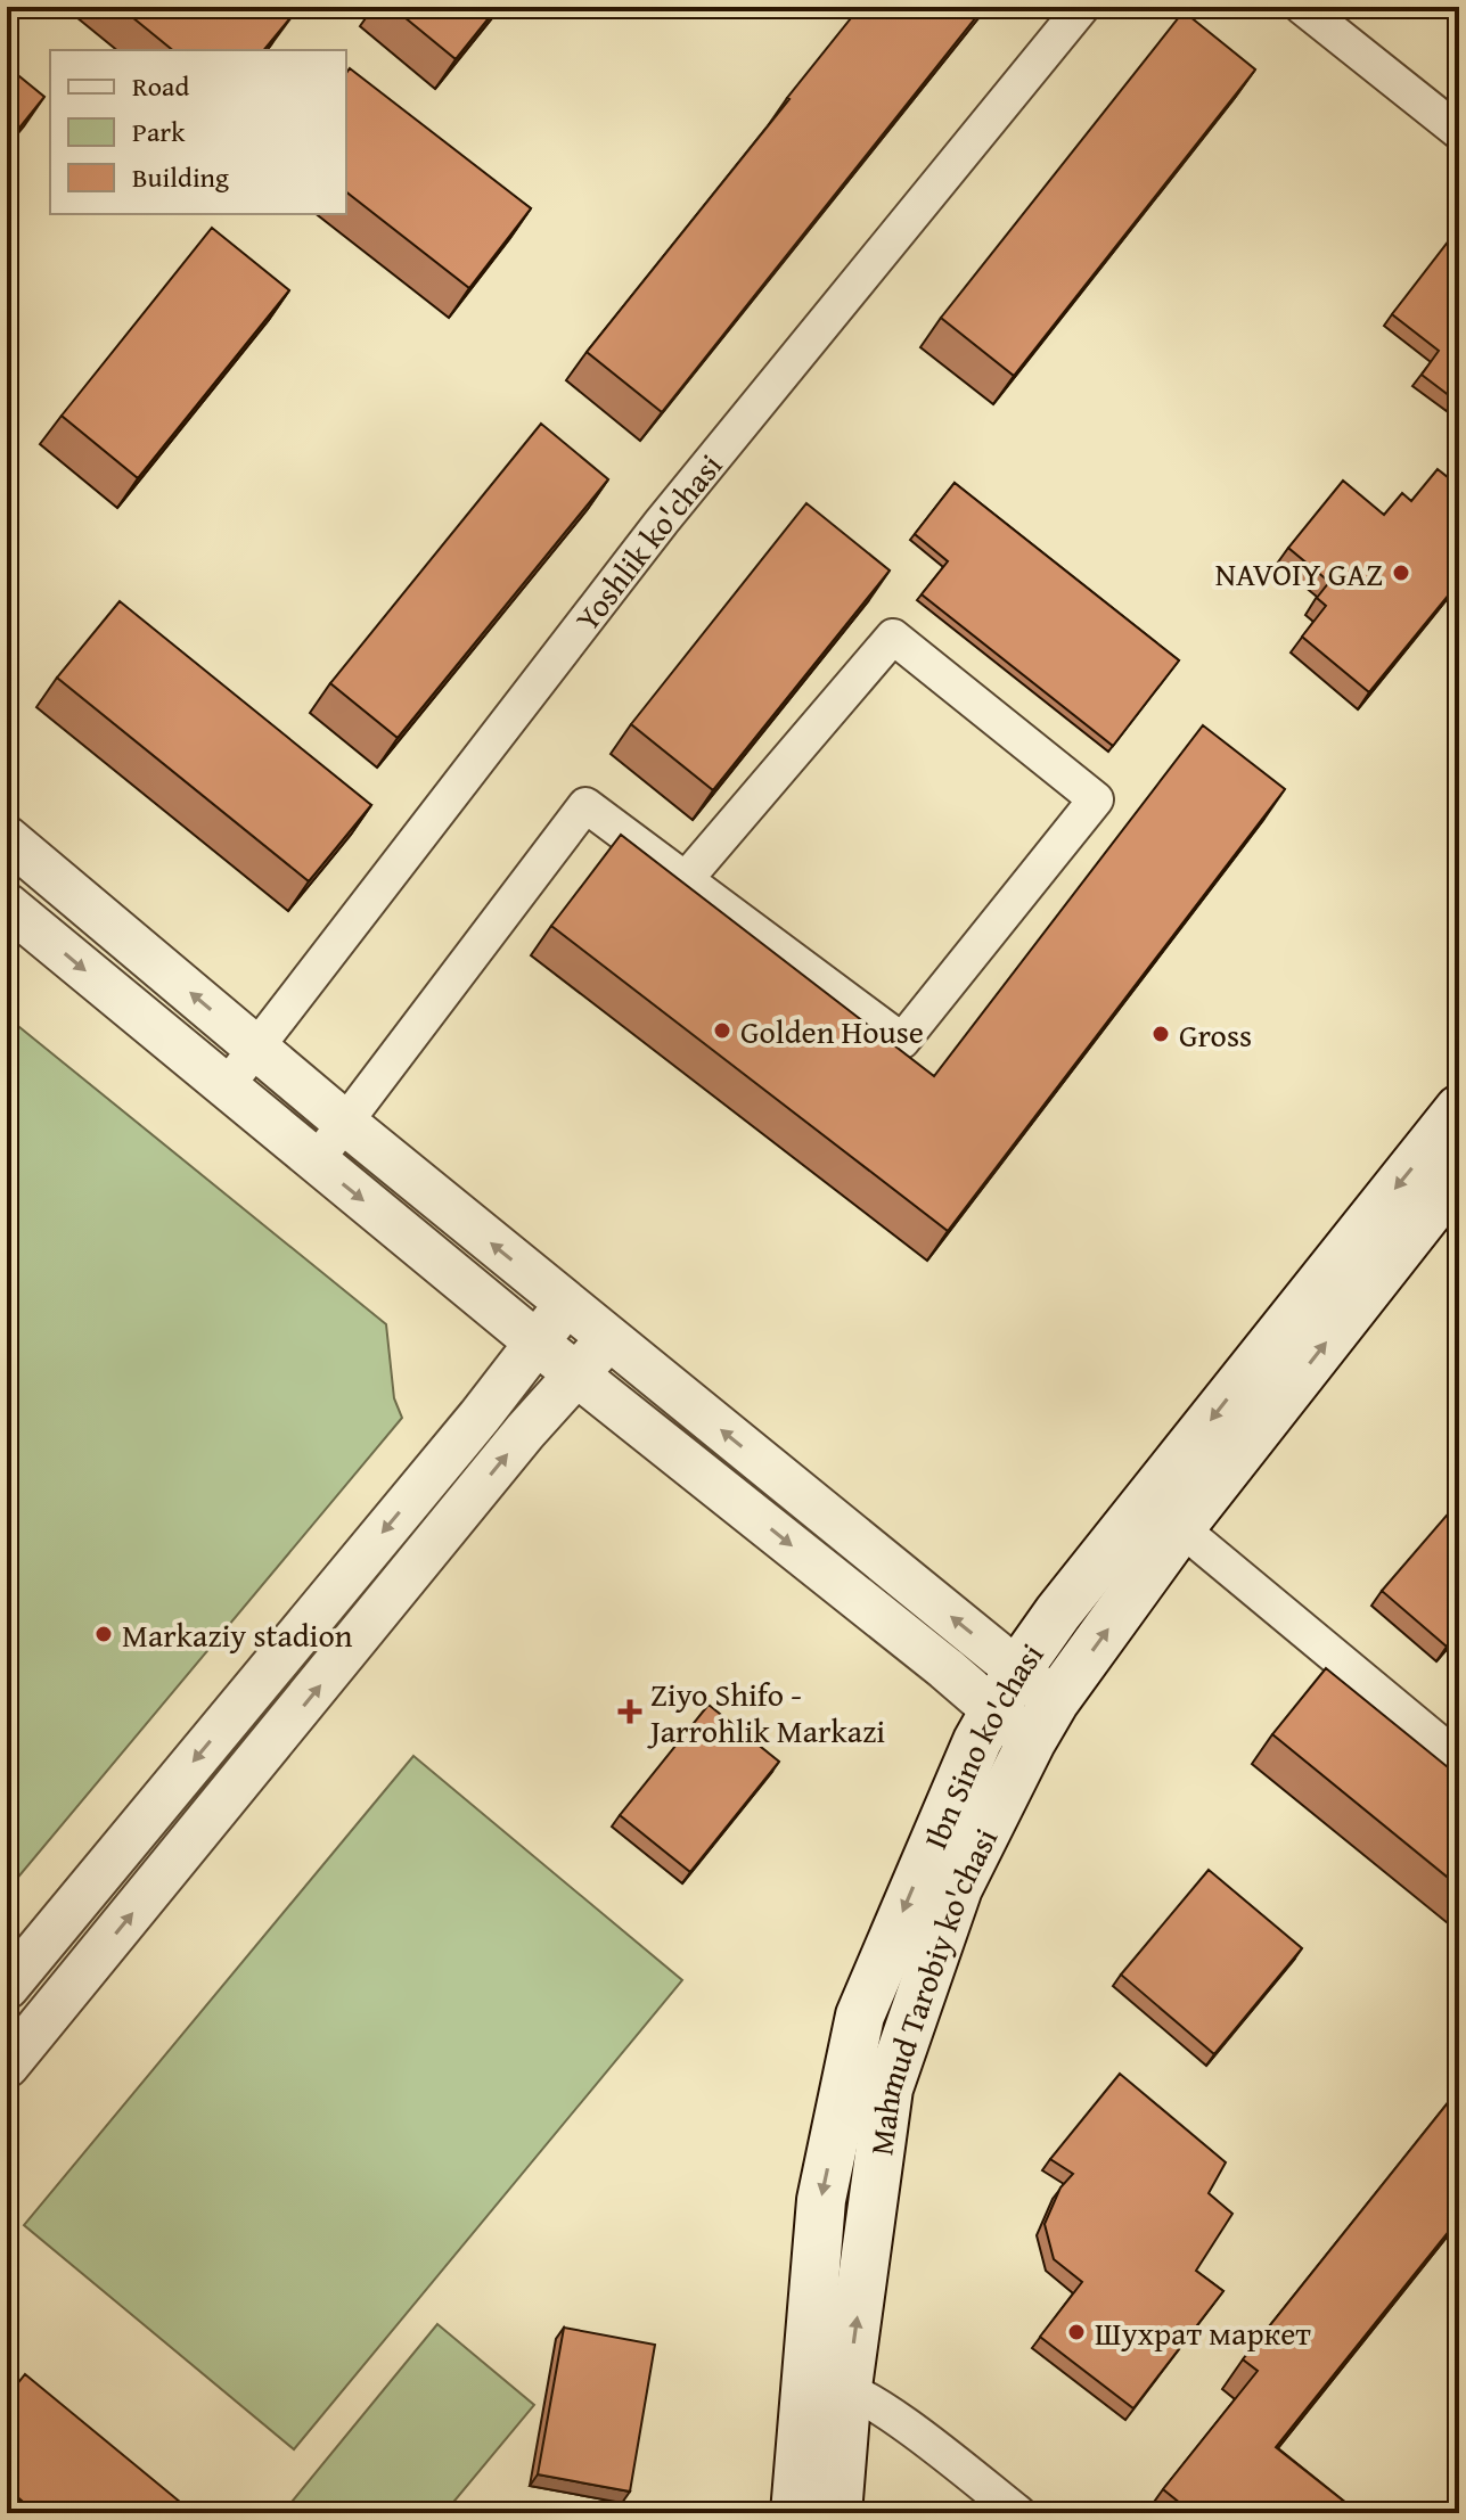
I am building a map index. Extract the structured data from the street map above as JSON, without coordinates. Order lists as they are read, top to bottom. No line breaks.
{"streets":{"main road":["Ibn Sino ko'chasi","Mahmud Tarobiy ko'chasi"],"street":["Yoshlik ko'chasi"]},"crossings":[["Ibn Sino ko'chasi","Mahmud Tarobiy ko'chasi"]],"one_way":["Ibn Sino ko'chasi","Mahmud Tarobiy ko'chasi"],"places":{"other":["NAVOIY GAZ","Golden House","Gross","Markaziy stadion","Шухрат маркет"],"health":["Ziyo Shifo - Jarrohlik Markazi"]},"legend":["Road","Park","Building"]}
